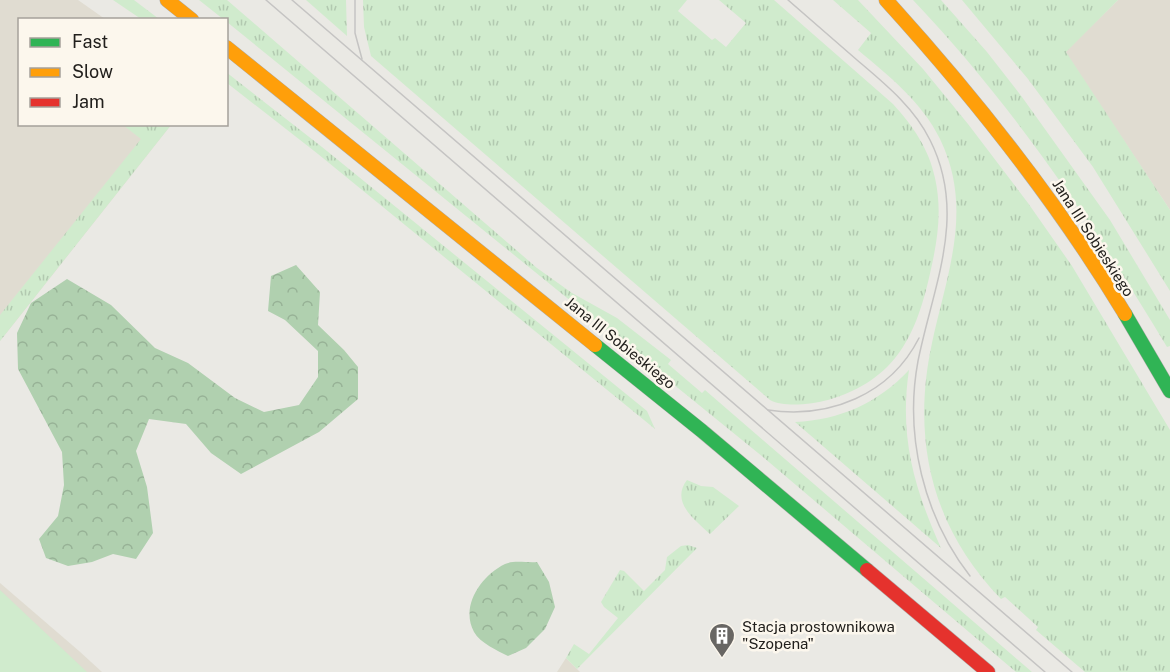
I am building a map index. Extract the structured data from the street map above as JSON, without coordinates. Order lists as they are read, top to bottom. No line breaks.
{"streets":{"main road":["Jana III Sobieskiego"]},"places":{"building":["Stacja prostownikowa \"Szopena\""]},"legend":["Fast","Slow","Jam"]}
